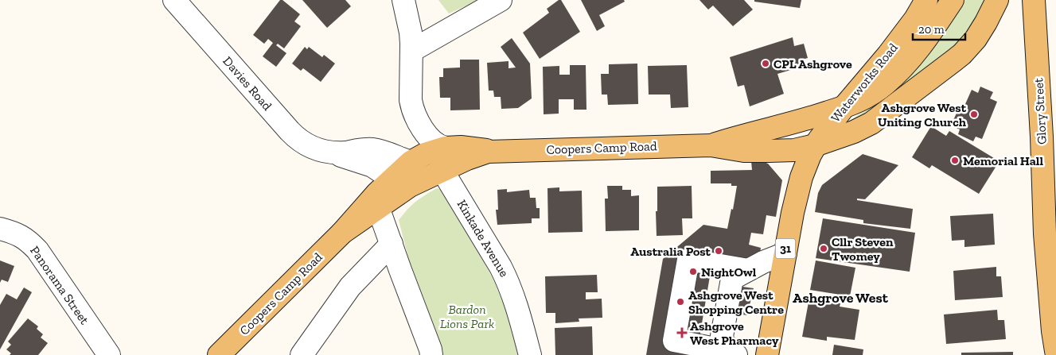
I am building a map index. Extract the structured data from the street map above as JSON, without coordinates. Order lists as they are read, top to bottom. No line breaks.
{"streets":{"main road":["Waterworks Road","Glory Street","Coopers Camp Road","31"],"street":["Davies Road","Kinkade Avenue","Panorama Street"]},"crossings":[["Waterworks Road","Coopers Camp Road"],["Davies Road","Coopers Camp Road"],["Coopers Camp Road","Kinkade Avenue"]],"districts":["Ashgrove West"],"parks":["Bardon Lions Park"],"places":{"other":["CPL Ashgrove","Ashgrove West Uniting Church","Memorial Hall","Cllr Steven Twomey","Australia Post","NightOwl","Ashgrove West Shopping Centre"],"health":["Ashgrove West Pharmacy"]},"scale_bar":"20 m"}
